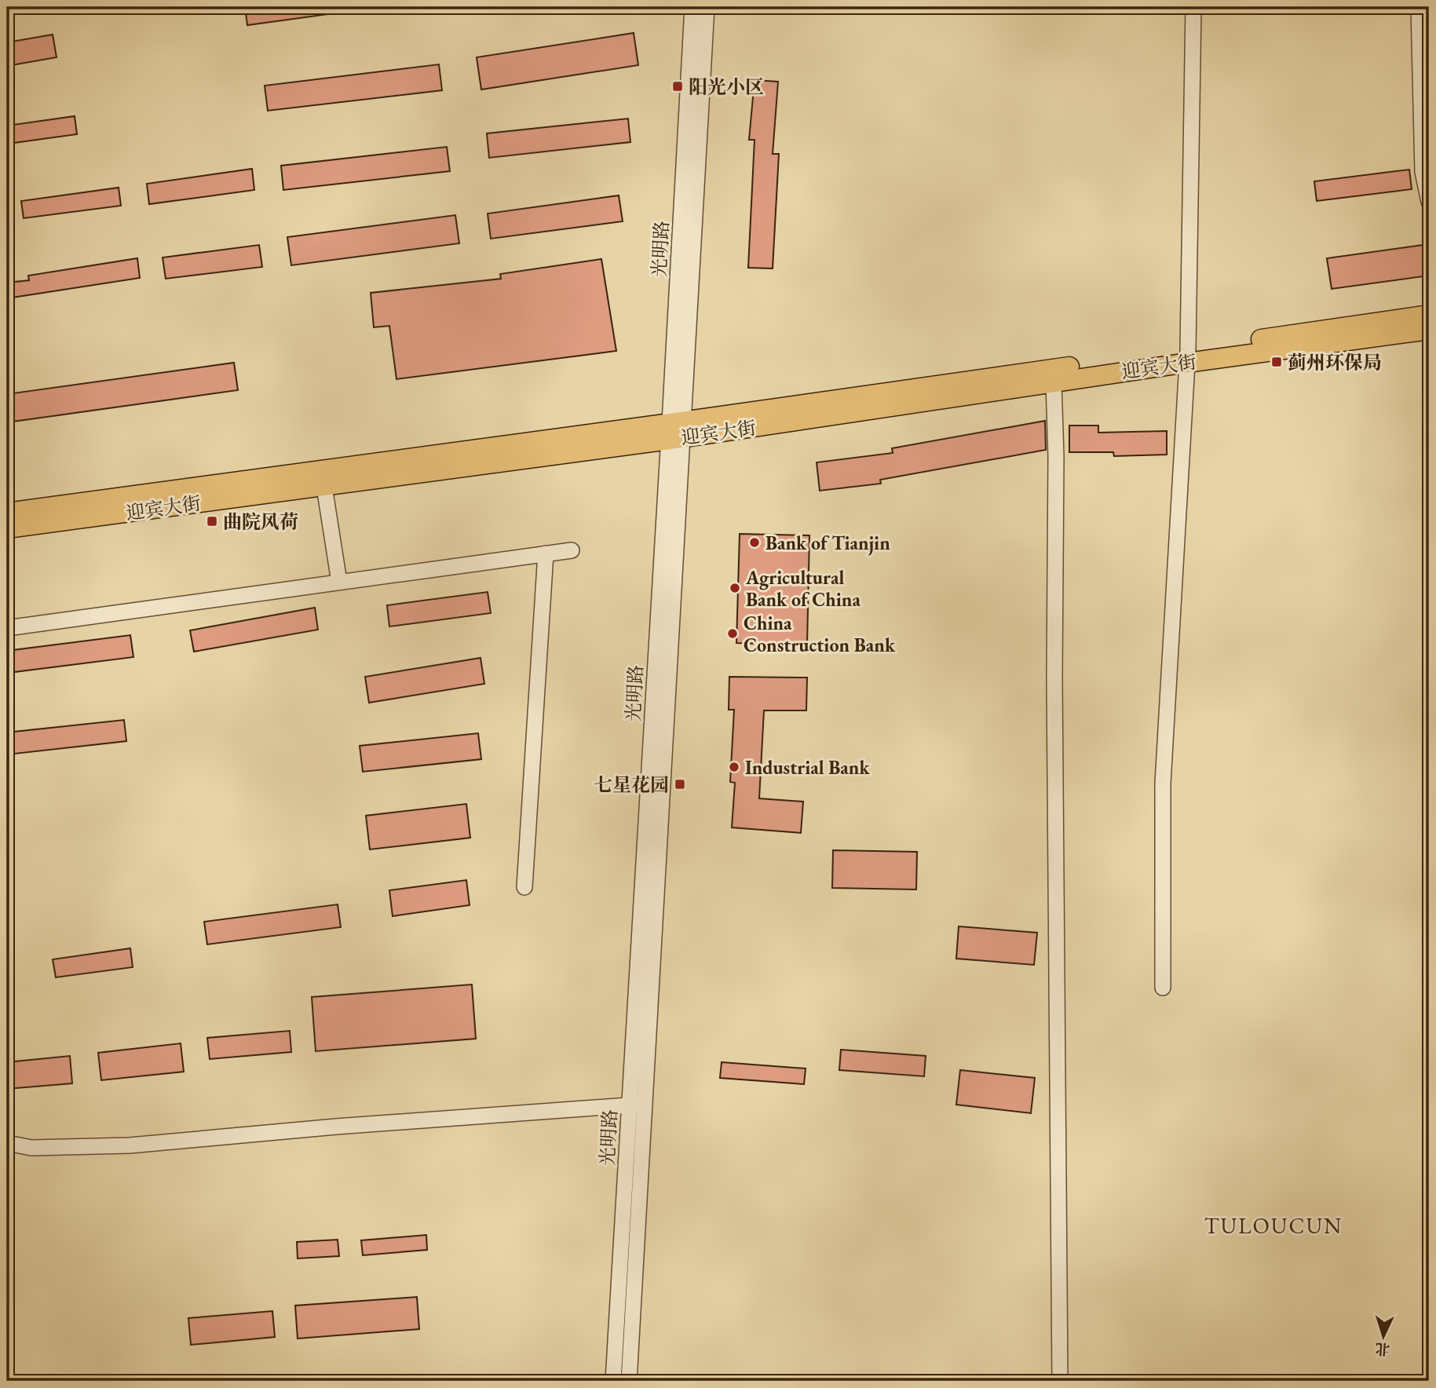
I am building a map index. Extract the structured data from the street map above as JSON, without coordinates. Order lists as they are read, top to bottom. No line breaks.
{"streets":{"main road":["迎宾大街"],"street":["光明路"]},"crossings":[["光明路","迎宾大街"]],"districts":["TULOUCUN"],"places":{"transit":["阳光小区","蓟州环保局","曲院风荷","七星花园"],"other":["Bank of Tianjin","Agricultural Bank of China","China Construction Bank","Industrial Bank"]},"north":"bottom"}
